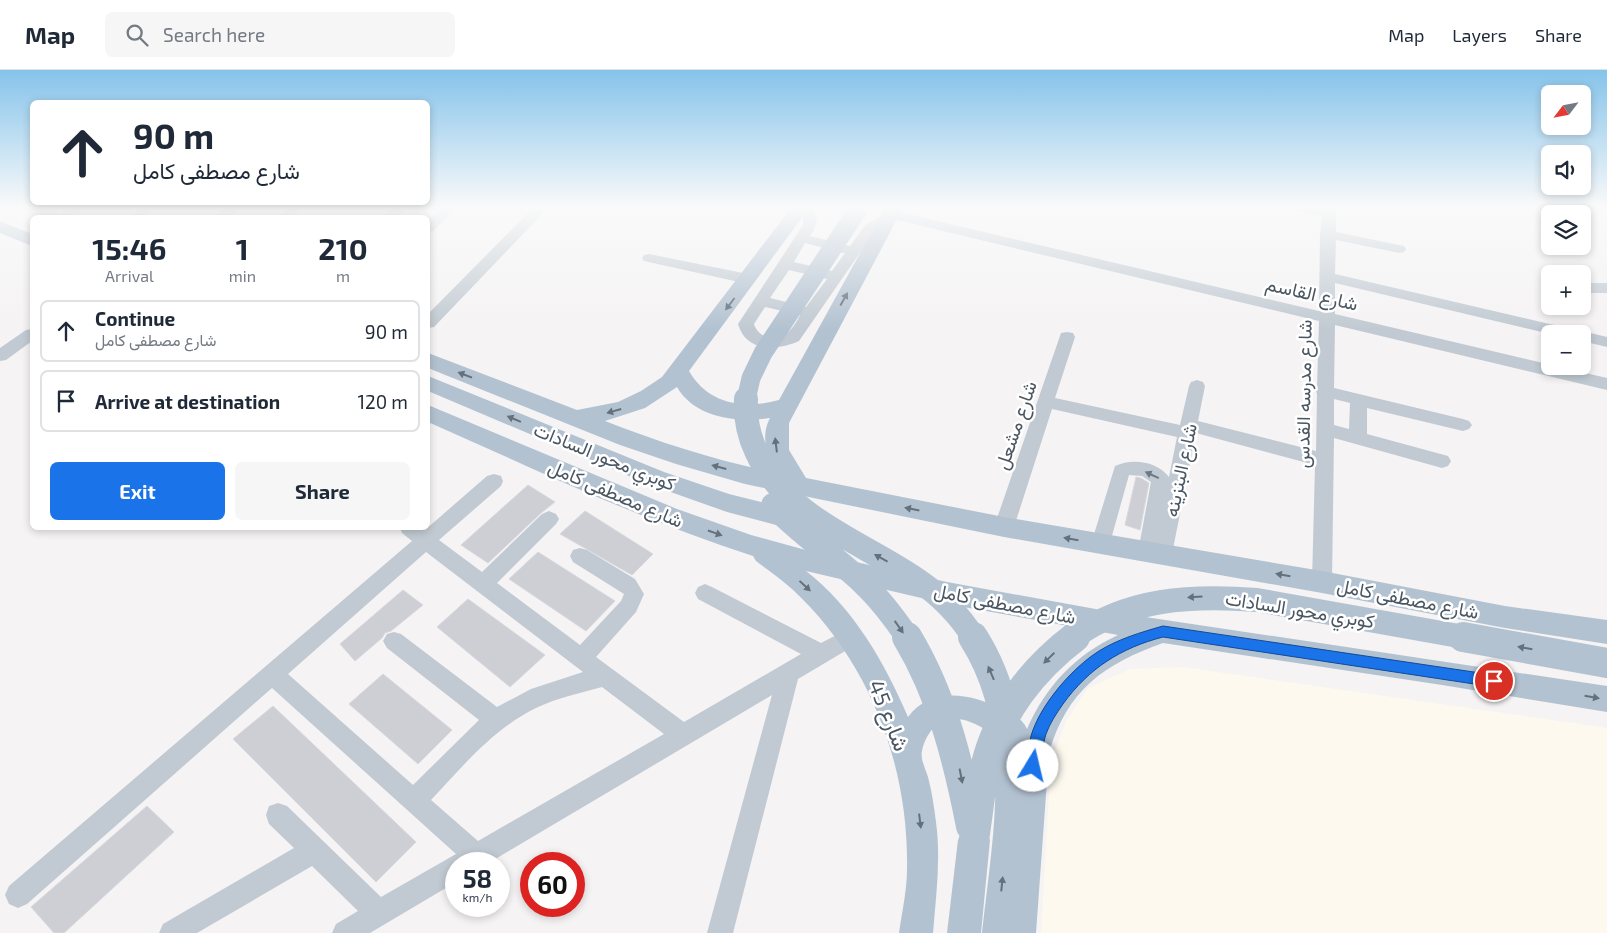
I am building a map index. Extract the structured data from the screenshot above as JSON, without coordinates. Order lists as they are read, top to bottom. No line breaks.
{"streets":{"main road":["كوبري محور السادات","شارع مصطفى كامل","شارع 45"],"street":["شارع القاسم","شارع مدرسه القدس","شارع مشعل","شارع البنزينه"]},"crossings":[["شارع القاسم","شارع مدرسه القدس"],["شارع مدرسه القدس","شارع مصطفى كامل"],["شارع مشعل","شارع مصطفى كامل"],["شارع البنزينه","شارع مصطفى كامل"],["شارع مصطفى كامل","شارع 45"]],"one_way":["شارع 45"],"north":"bottom left","page":{"header":"Map","search":"Search here","nav":["Map","Layers","Share"],"map_buttons":["+","−"],"turn":["90 m","شارع مصطفى كامل"],"eta":["15:46","Arrival","1","min","210","m"],"list":[{"name":"Continue","note":"شارع مصطفى كامل","value":"90 m"},{"name":"Arrive at destination","value":"120 m"}],"buttons":["Exit","Share"],"speed":"58 km/h","limit":"60"}}
